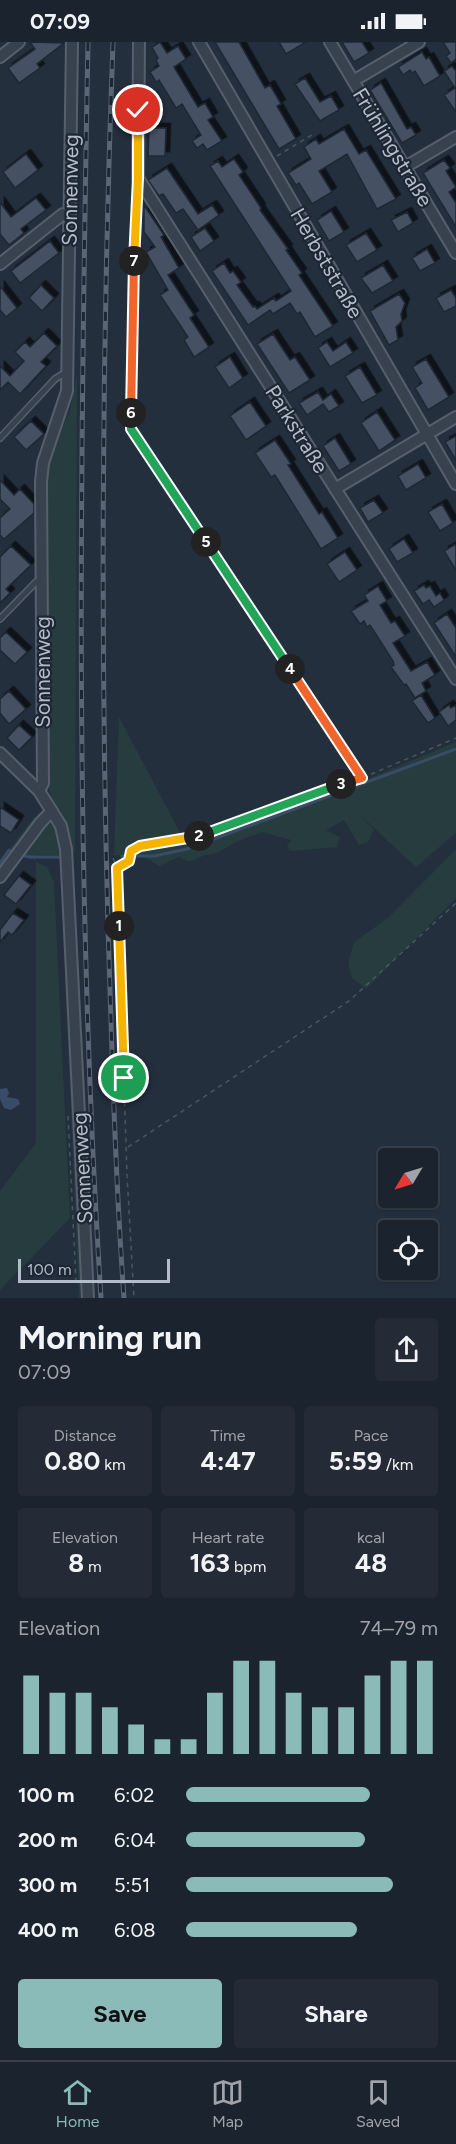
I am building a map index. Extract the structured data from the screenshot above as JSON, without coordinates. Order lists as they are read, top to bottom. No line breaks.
{"streets":{"street":["Frühlingstraße","Sonnenweg","Herbststraße","Parkstraße"]},"scale_bar":"100 m","north":"bottom left","page":{"status":"07:09","pins":["7","6","5","4","3","2","1"],"scale":"100 m","heading":["Morning run","07:09"],"stats":[["Distance","0.80 km"],["Time","4:47"],["Pace","5:59 /km"],["Elevation","8 m"],["Heart rate","163 bpm"],["kcal","48"]],"chart":["Elevation","74–79 m"],"list":[{"name":"100 m","note":"6:02"},{"name":"200 m","note":"6:04"},{"name":"300 m","note":"5:51"},{"name":"400 m","note":"6:08"}],"buttons":["Save","Share"],"tabs":["Home","Map","Saved"]}}
